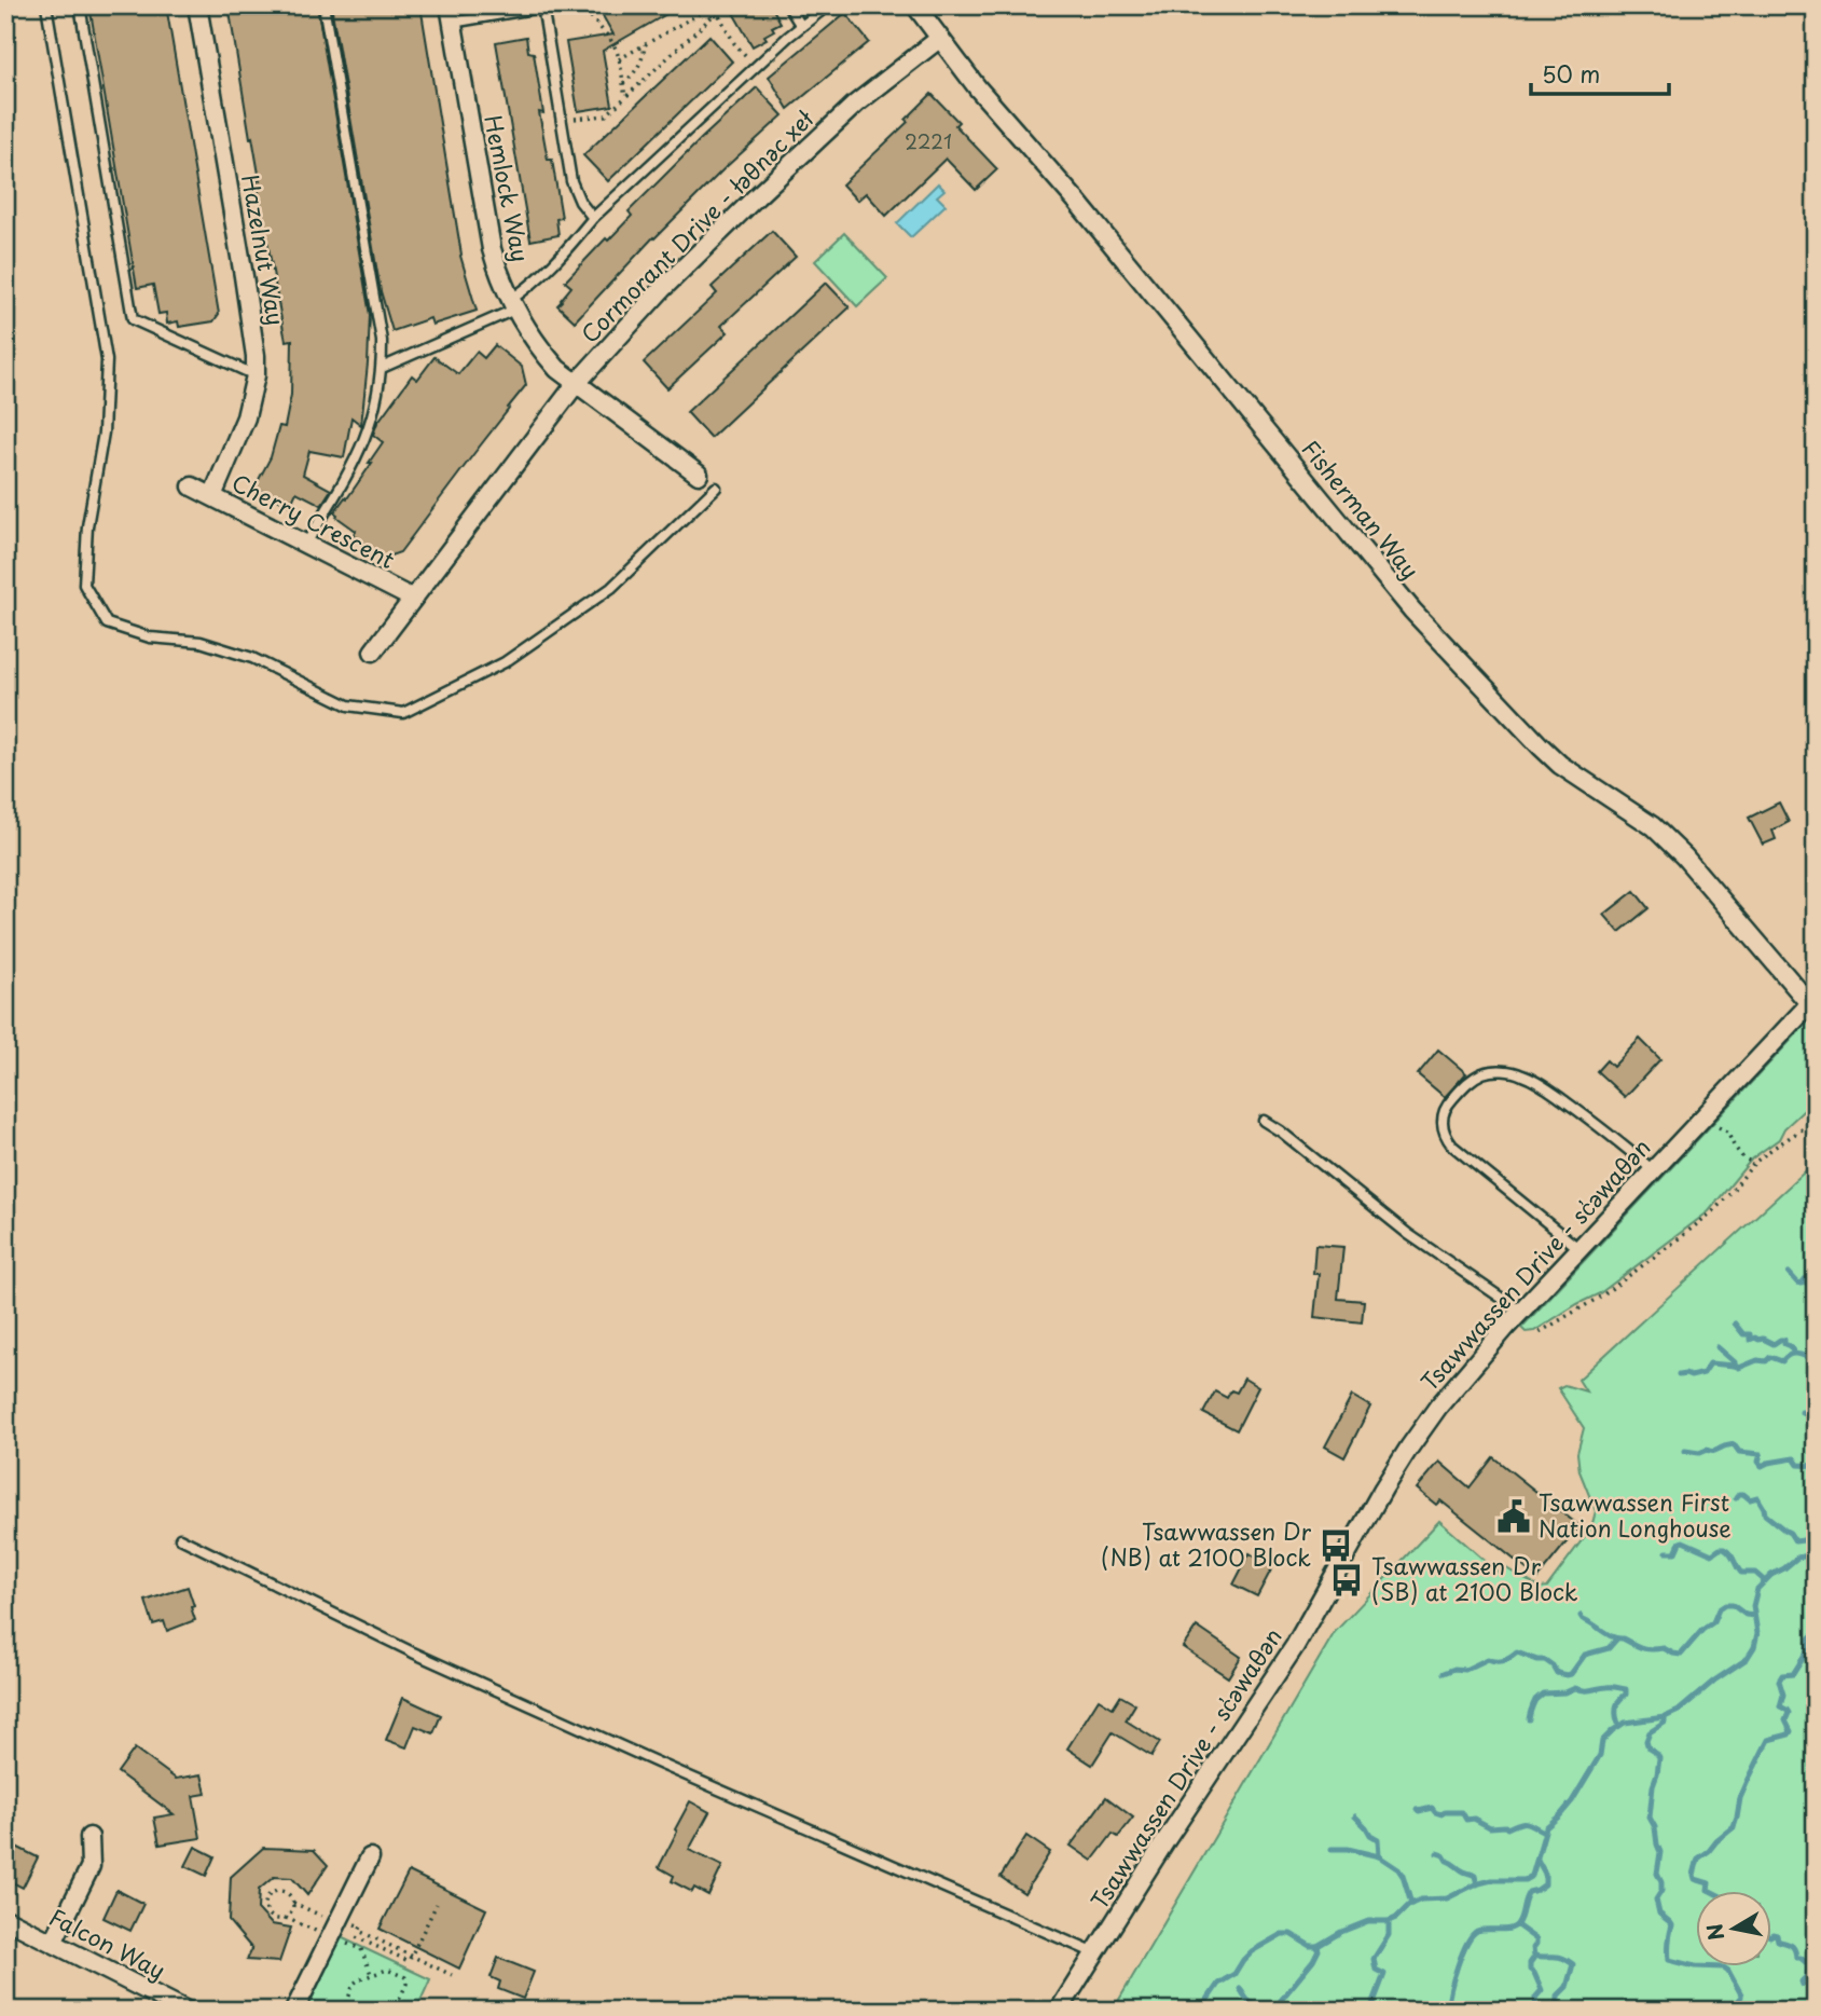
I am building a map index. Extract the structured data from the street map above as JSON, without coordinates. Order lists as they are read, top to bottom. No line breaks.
{"streets":{"street":["Hemlock Way","Cormorant Drive - łəθnəc xeł","Hazelnut Way","Fisherman Way","Cherry Crescent","Tsawwassen Drive - sc̓əwaθən","Falcon Way"]},"crossings":[["Hemlock Way","Cormorant Drive - łəθnəc xeł"],["Cormorant Drive - łəθnəc xeł","Fisherman Way"],["Cormorant Drive - łəθnəc xeł","Cherry Crescent"],["Hazelnut Way","Cherry Crescent"],["Fisherman Way","Tsawwassen Drive - sc̓əwaθən"]],"places":{"public building":["Tsawwassen First Nation Longhouse"],"bus stop":["Tsawwassen Dr (NB) at 2100 Block","Tsawwassen Dr (SB) at 2100 Block"]},"house_numbers":["2221"],"scale_bar":"50 m","north":"left"}
